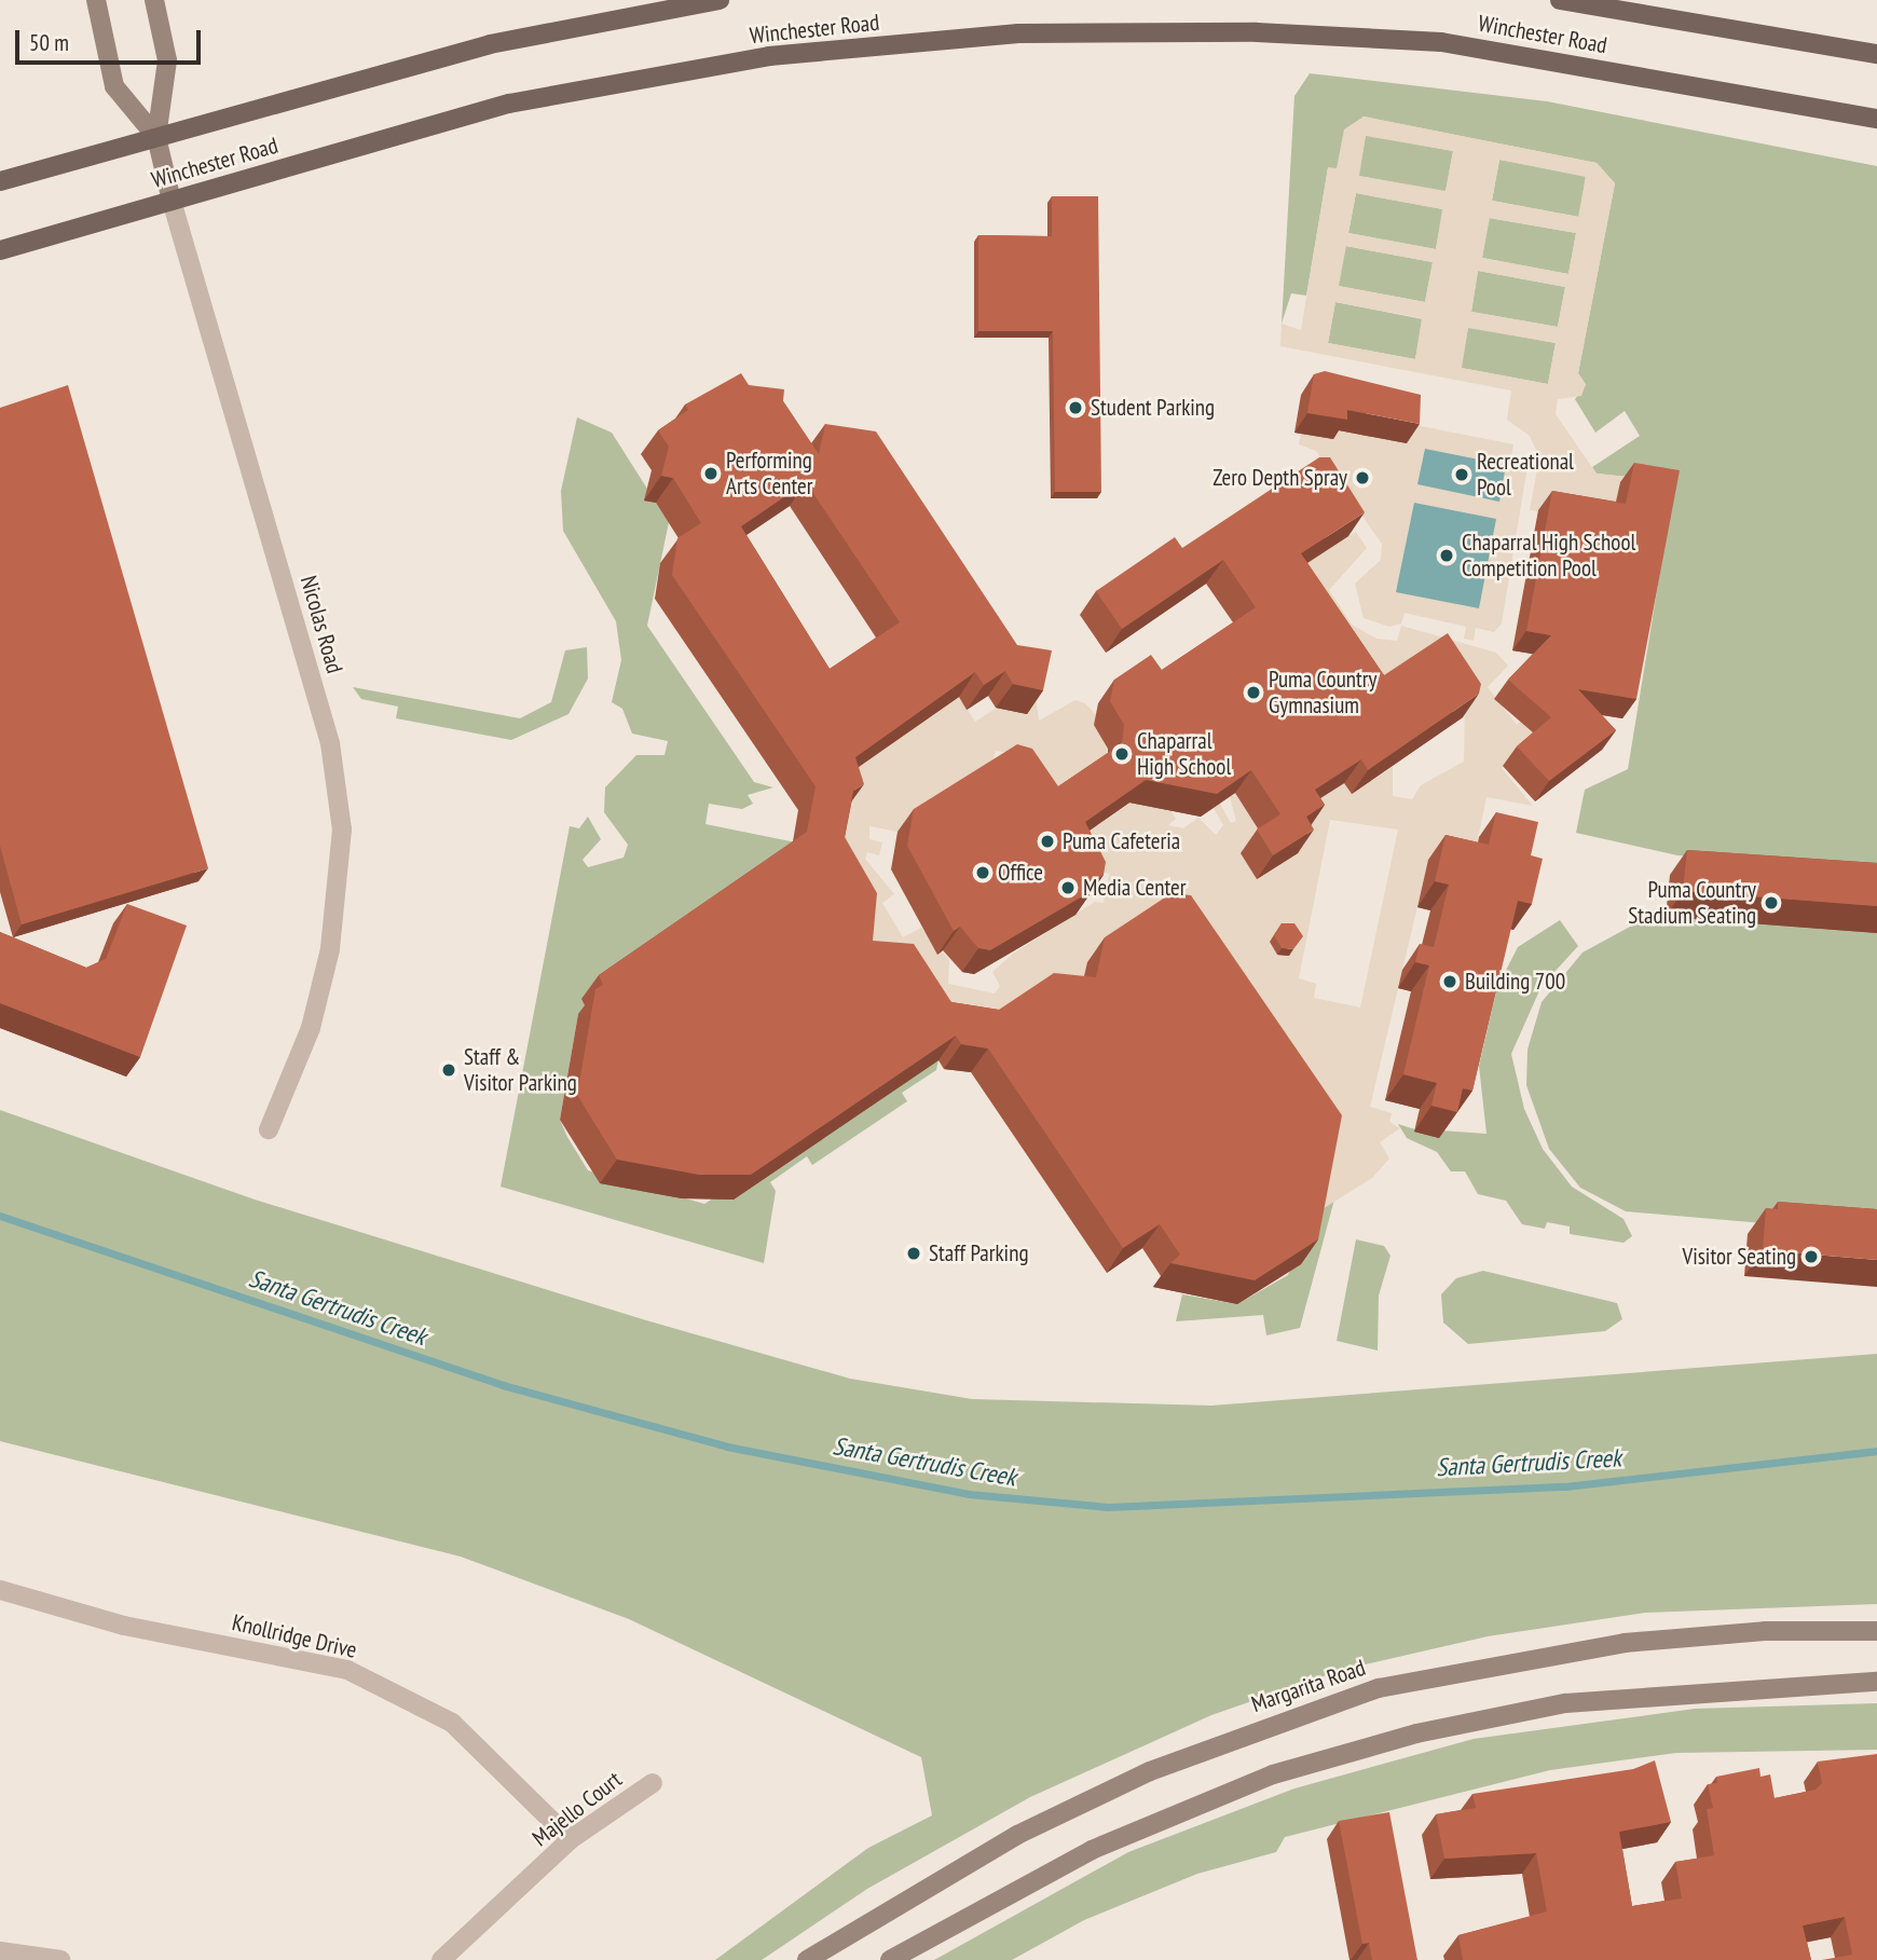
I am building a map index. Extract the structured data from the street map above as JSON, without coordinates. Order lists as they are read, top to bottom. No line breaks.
{"streets":{"main road":["Winchester Road","Nicolas Road","Margarita Road"],"street":["Knollridge Drive","Majello Court"]},"crossings":[["Winchester Road","Nicolas Road"],["Knollridge Drive","Majello Court"]],"water":["Santa Gertrudis Creek"],"places":["Student Parking","Performing Arts Center","Recreational Pool","Zero Depth Spray","Chaparral High School Competition Pool","Puma Country Gymnasium","Chaparral High School","Puma Cafeteria","Office","Media Center","Puma Country Stadium Seating","Building 700","Staff & Visitor Parking","Staff Parking","Visitor Seating"],"scale_bar":"50 m"}
